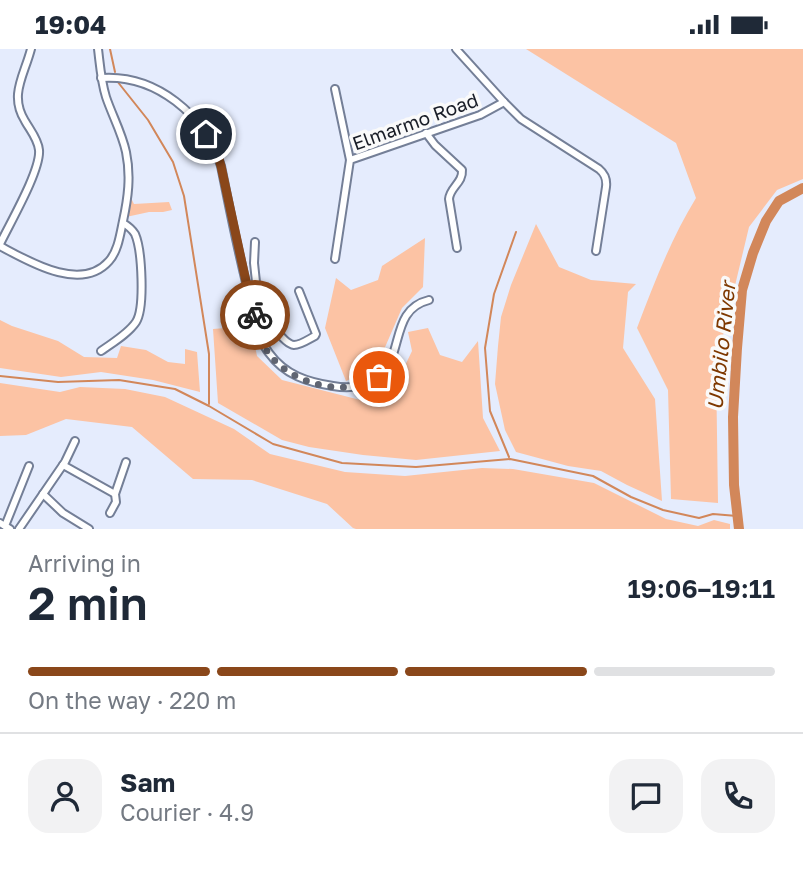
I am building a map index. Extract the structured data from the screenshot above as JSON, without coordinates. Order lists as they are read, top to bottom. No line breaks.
{"streets":{"street":["Elmarmo Road"]},"water":["Umbilo River"],"page":{"status":"19:04","heading":["2 min","Arriving in","19:06–19:11"],"panel":["Sam","Courier · 4.9"],"bar":"On the way · 220 m"}}
